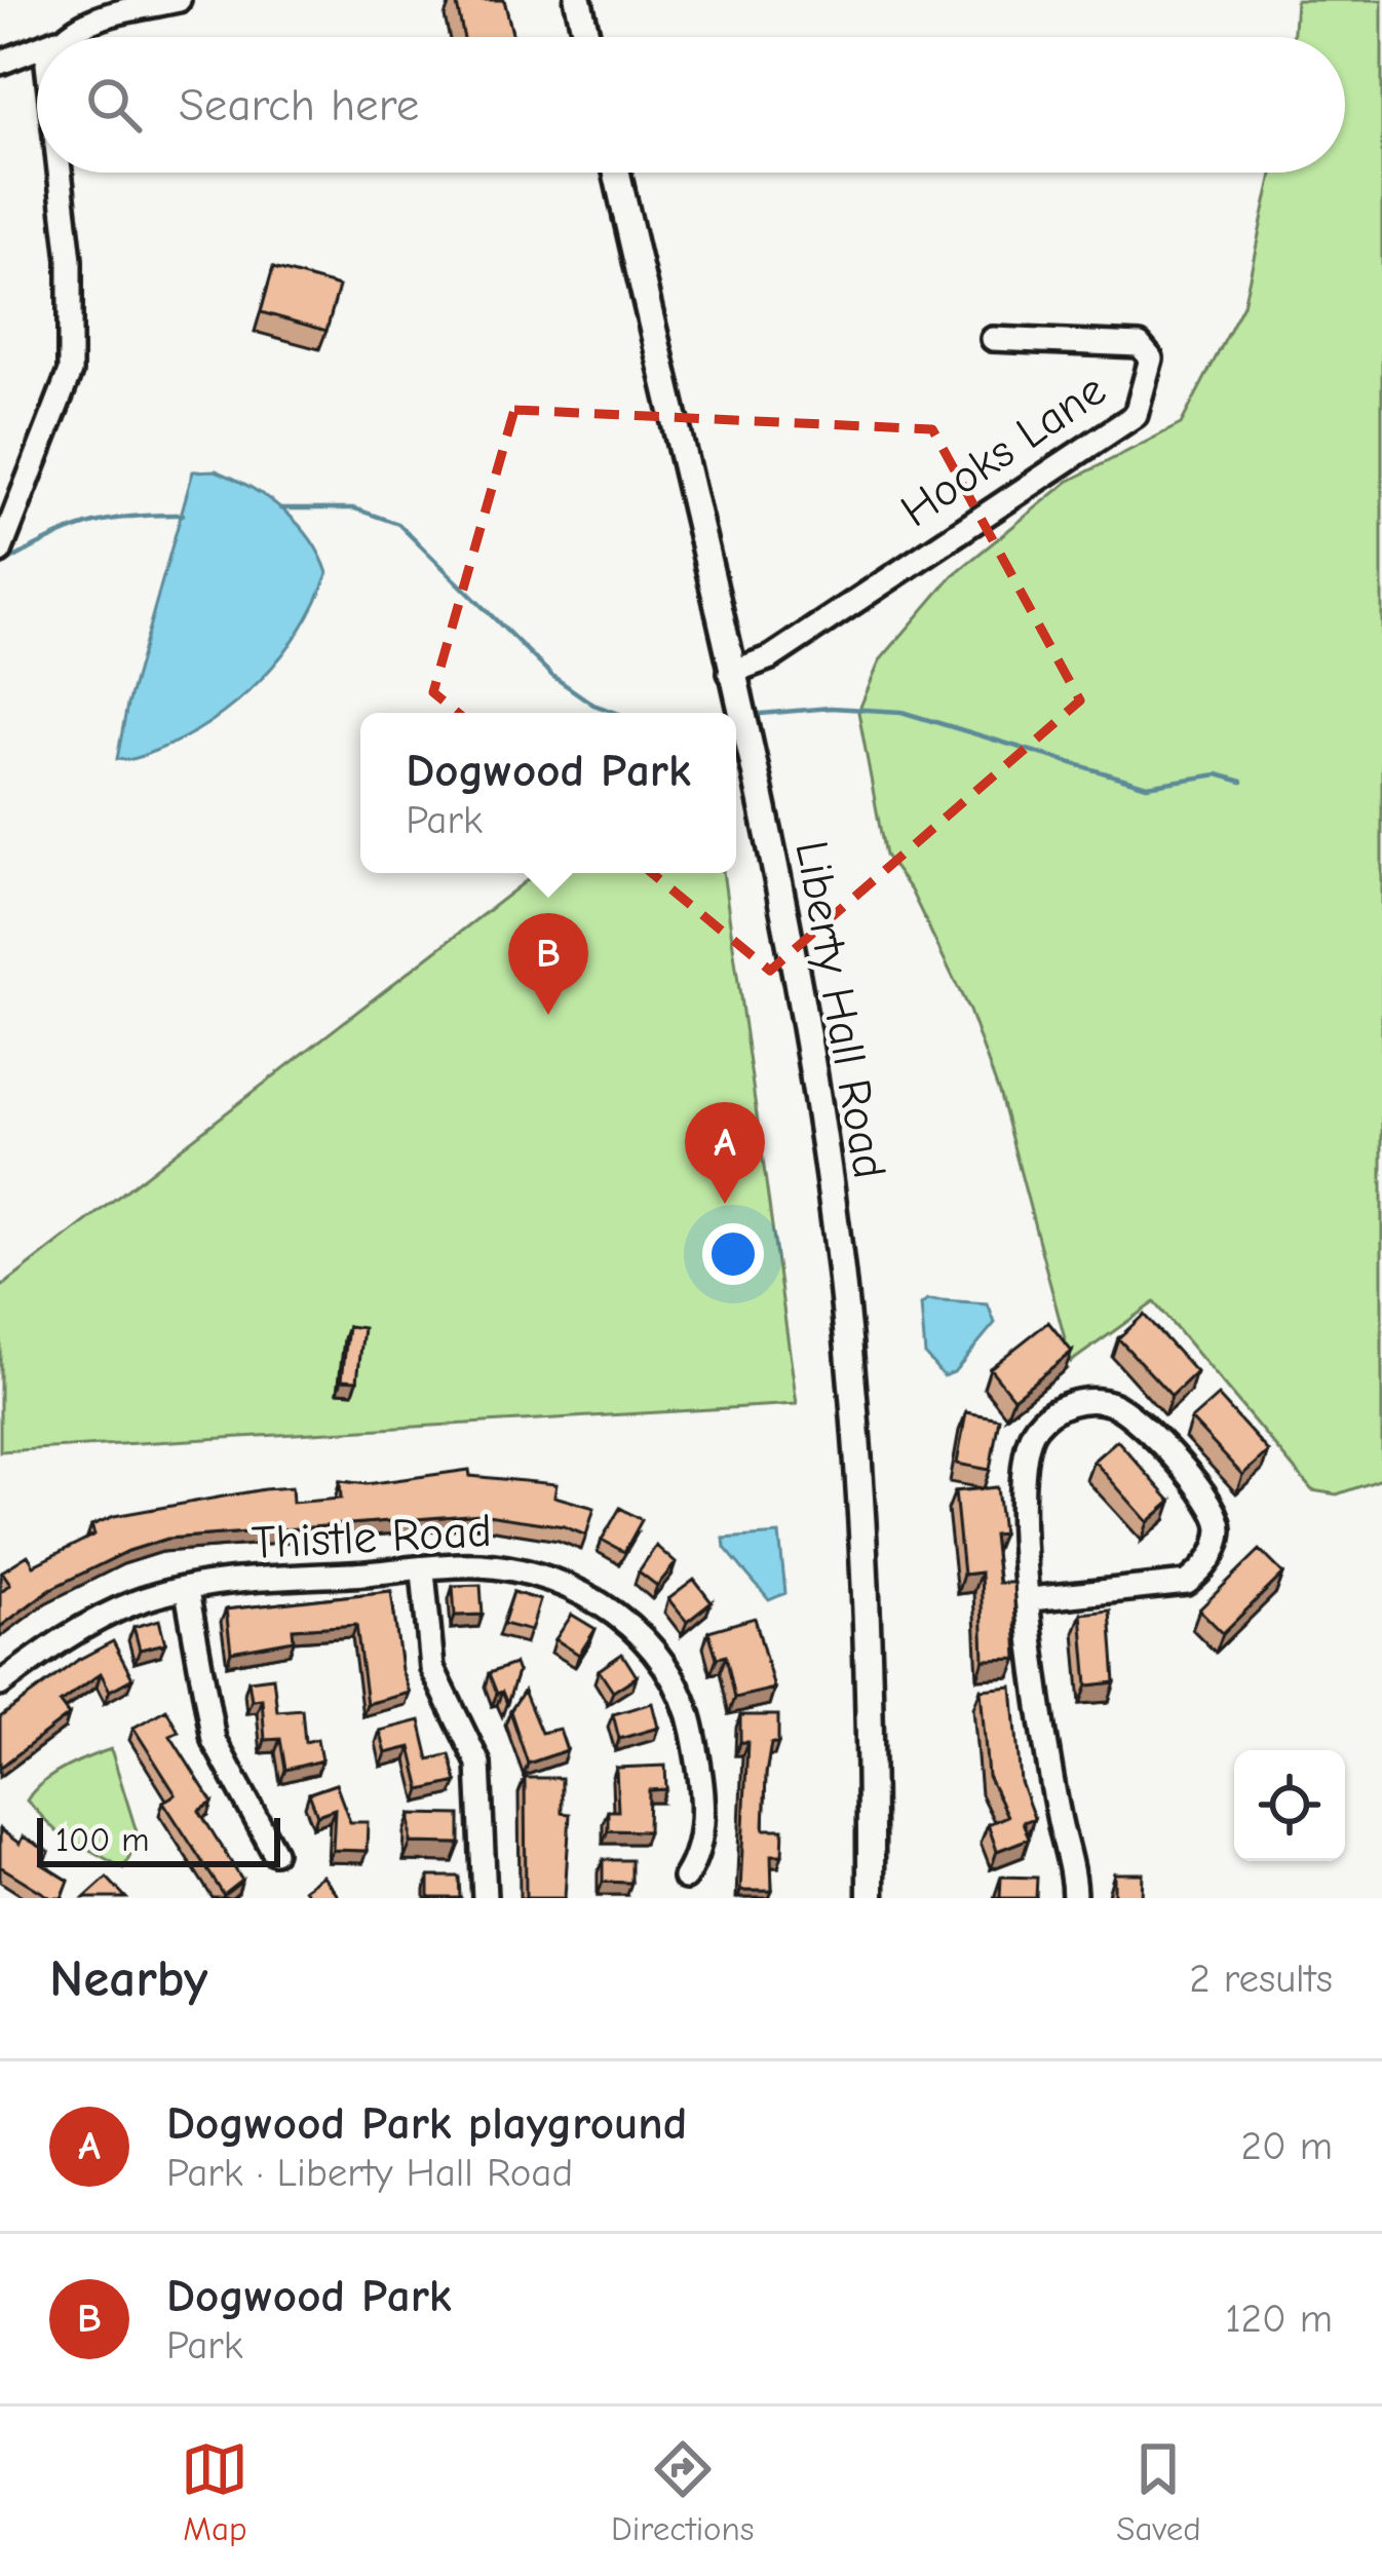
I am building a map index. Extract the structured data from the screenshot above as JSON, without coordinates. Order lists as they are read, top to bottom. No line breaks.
{"streets":{"main road":["Liberty Hall Road"],"street":["Hooks Lane","Thistle Road"]},"crossings":[["Hooks Lane","Liberty Hall Road"]],"scale_bar":"100 m","page":{"search":"Search here","popup":["Dogwood Park","Park"],"pins":["B","A"],"scale":"100 m","heading":["Nearby","2 results"],"list":[{"mark":"A","name":"Dogwood Park playground","note":"Park · Liberty Hall Road","value":"20 m"},{"mark":"B","name":"Dogwood Park","note":"Park","value":"120 m"}],"nav":["Map","Directions","Saved"]}}
